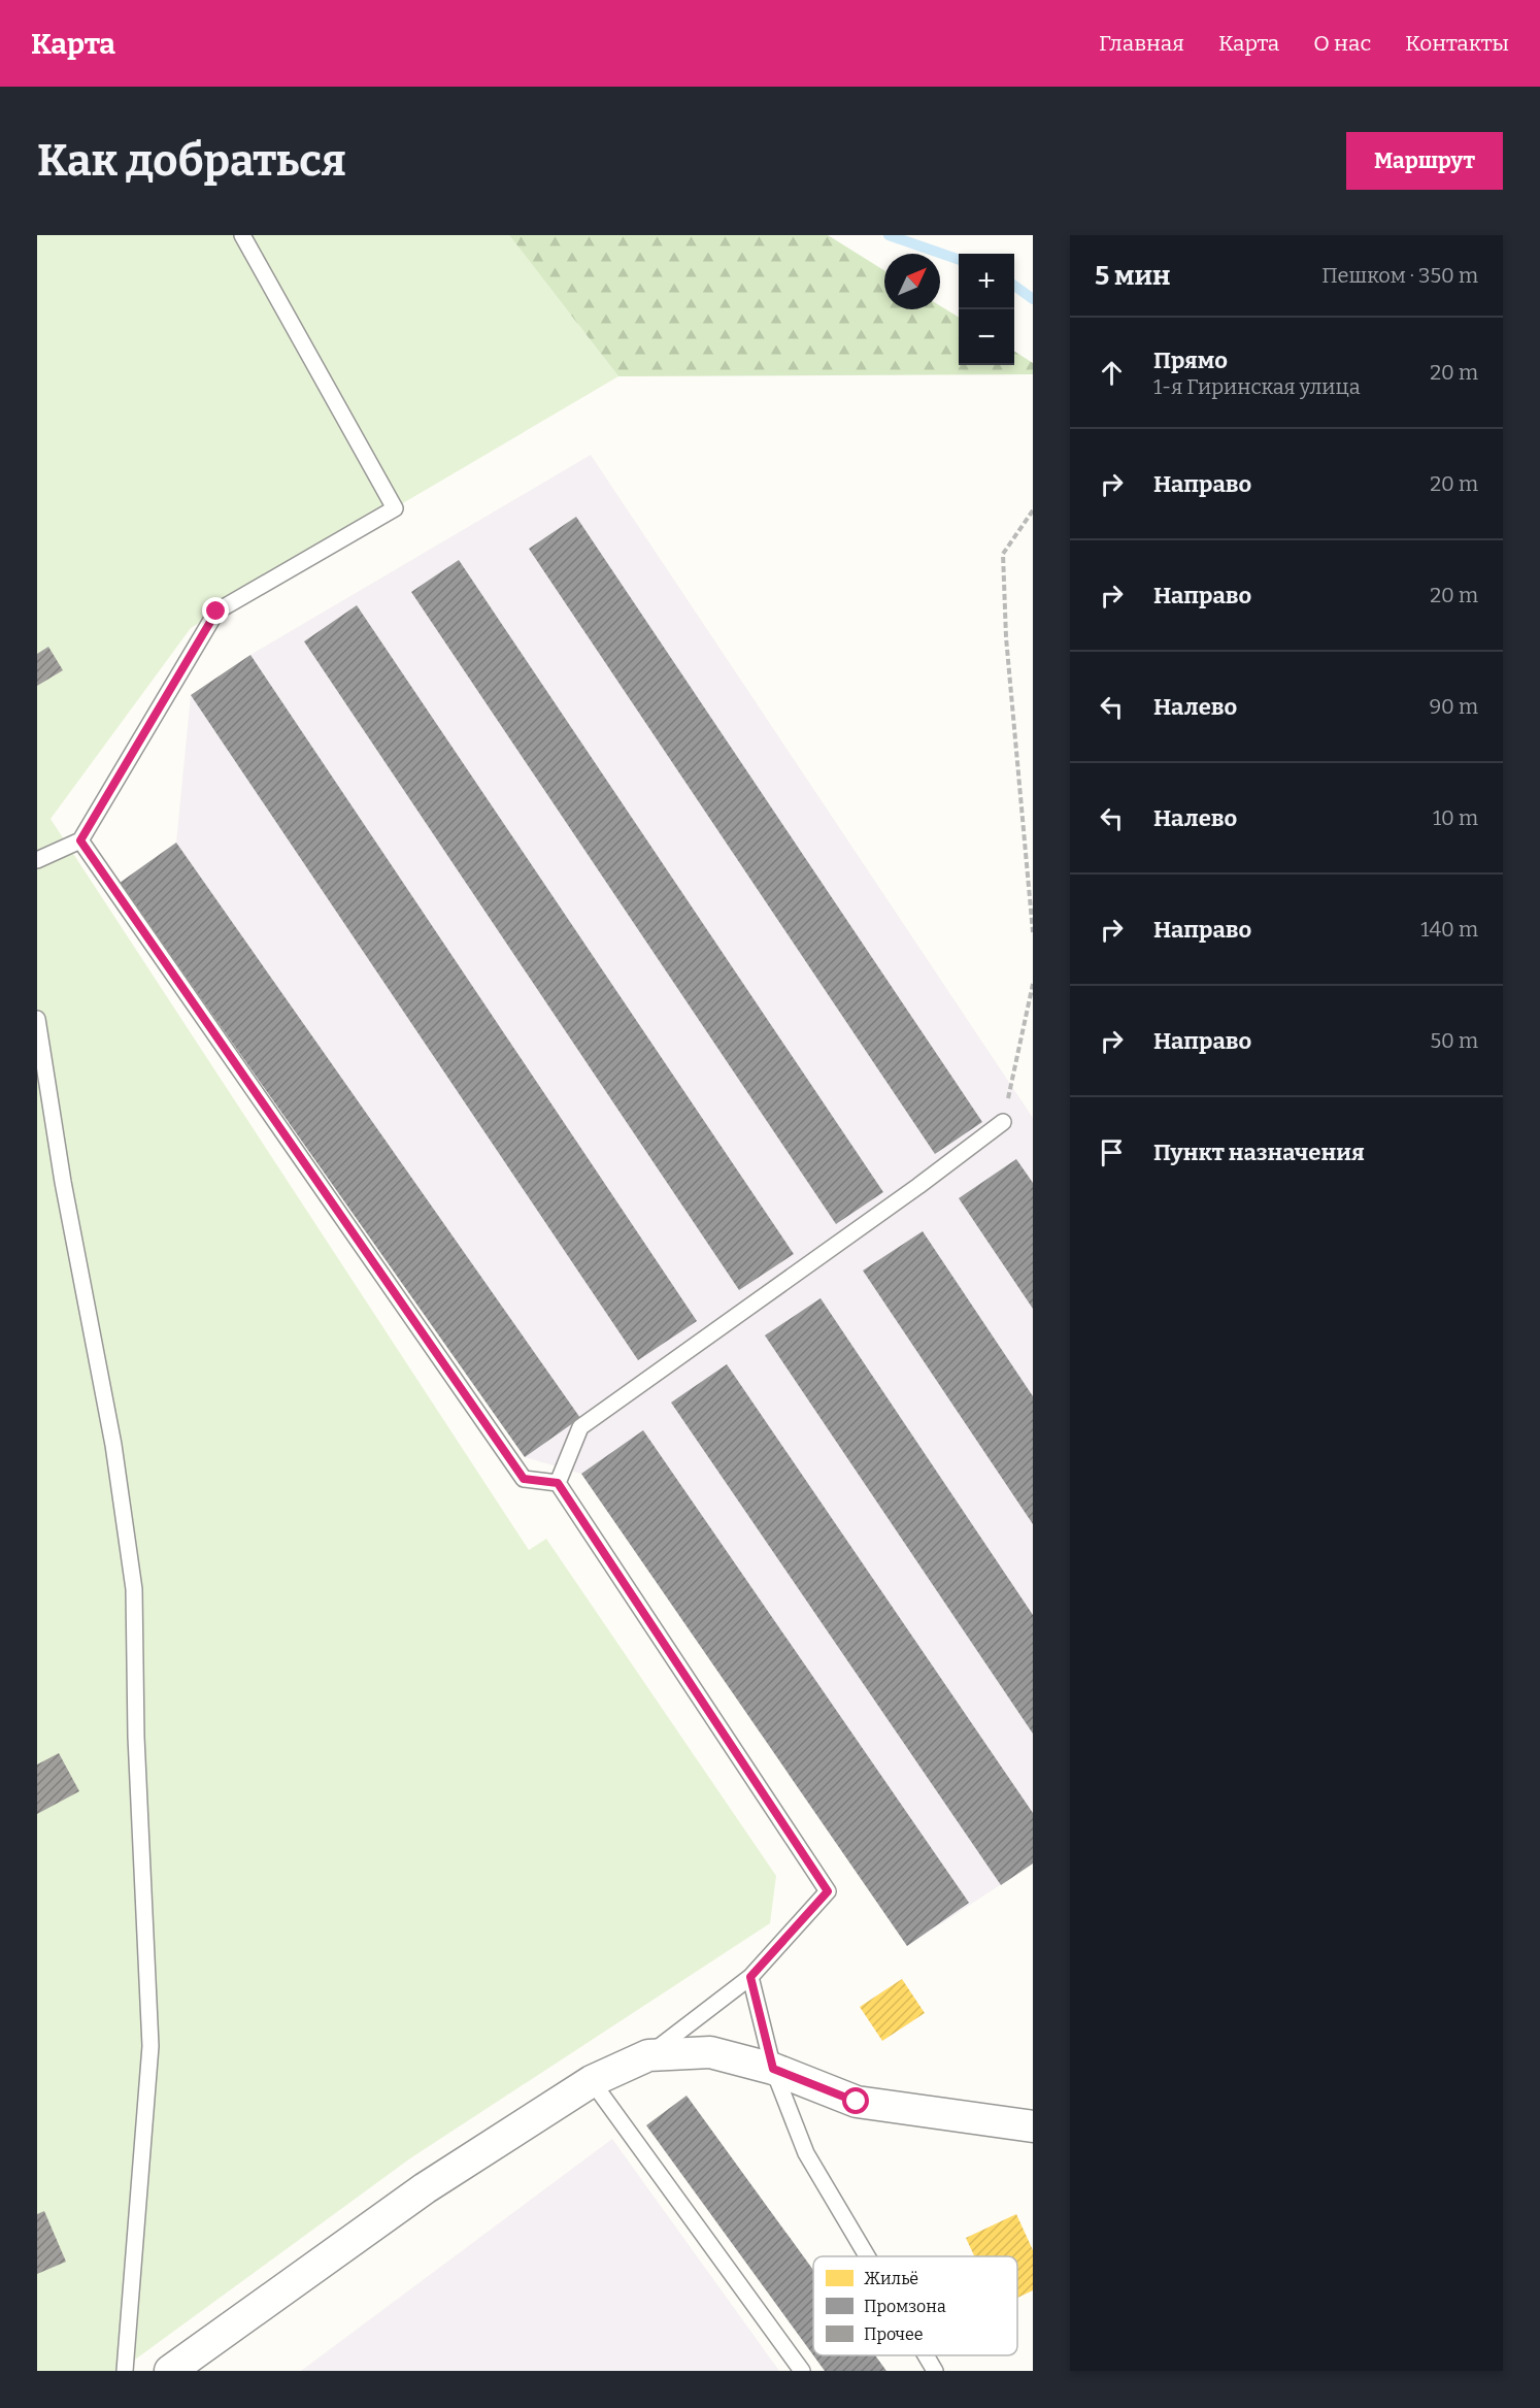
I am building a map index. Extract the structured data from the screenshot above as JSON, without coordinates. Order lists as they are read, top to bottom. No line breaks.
{"legend":["Жильё","Промзона","Прочее"],"north":"top right","page":{"header":"Карта","nav":["Главная","Карта","О нас","Контакты"],"buttons":"Маршрут","title":"Как добраться","heading":["5 мин","Пешком · 350 m"],"map_buttons":["+","−"],"list":[["Прямо","1-я Гиринская улица","20 m"],["Направо","20 m"],["Направо","20 m"],["Налево","90 m"],["Налево","10 m"],["Направо","140 m"],["Направо","50 m"],"Пункт назначения"]}}
